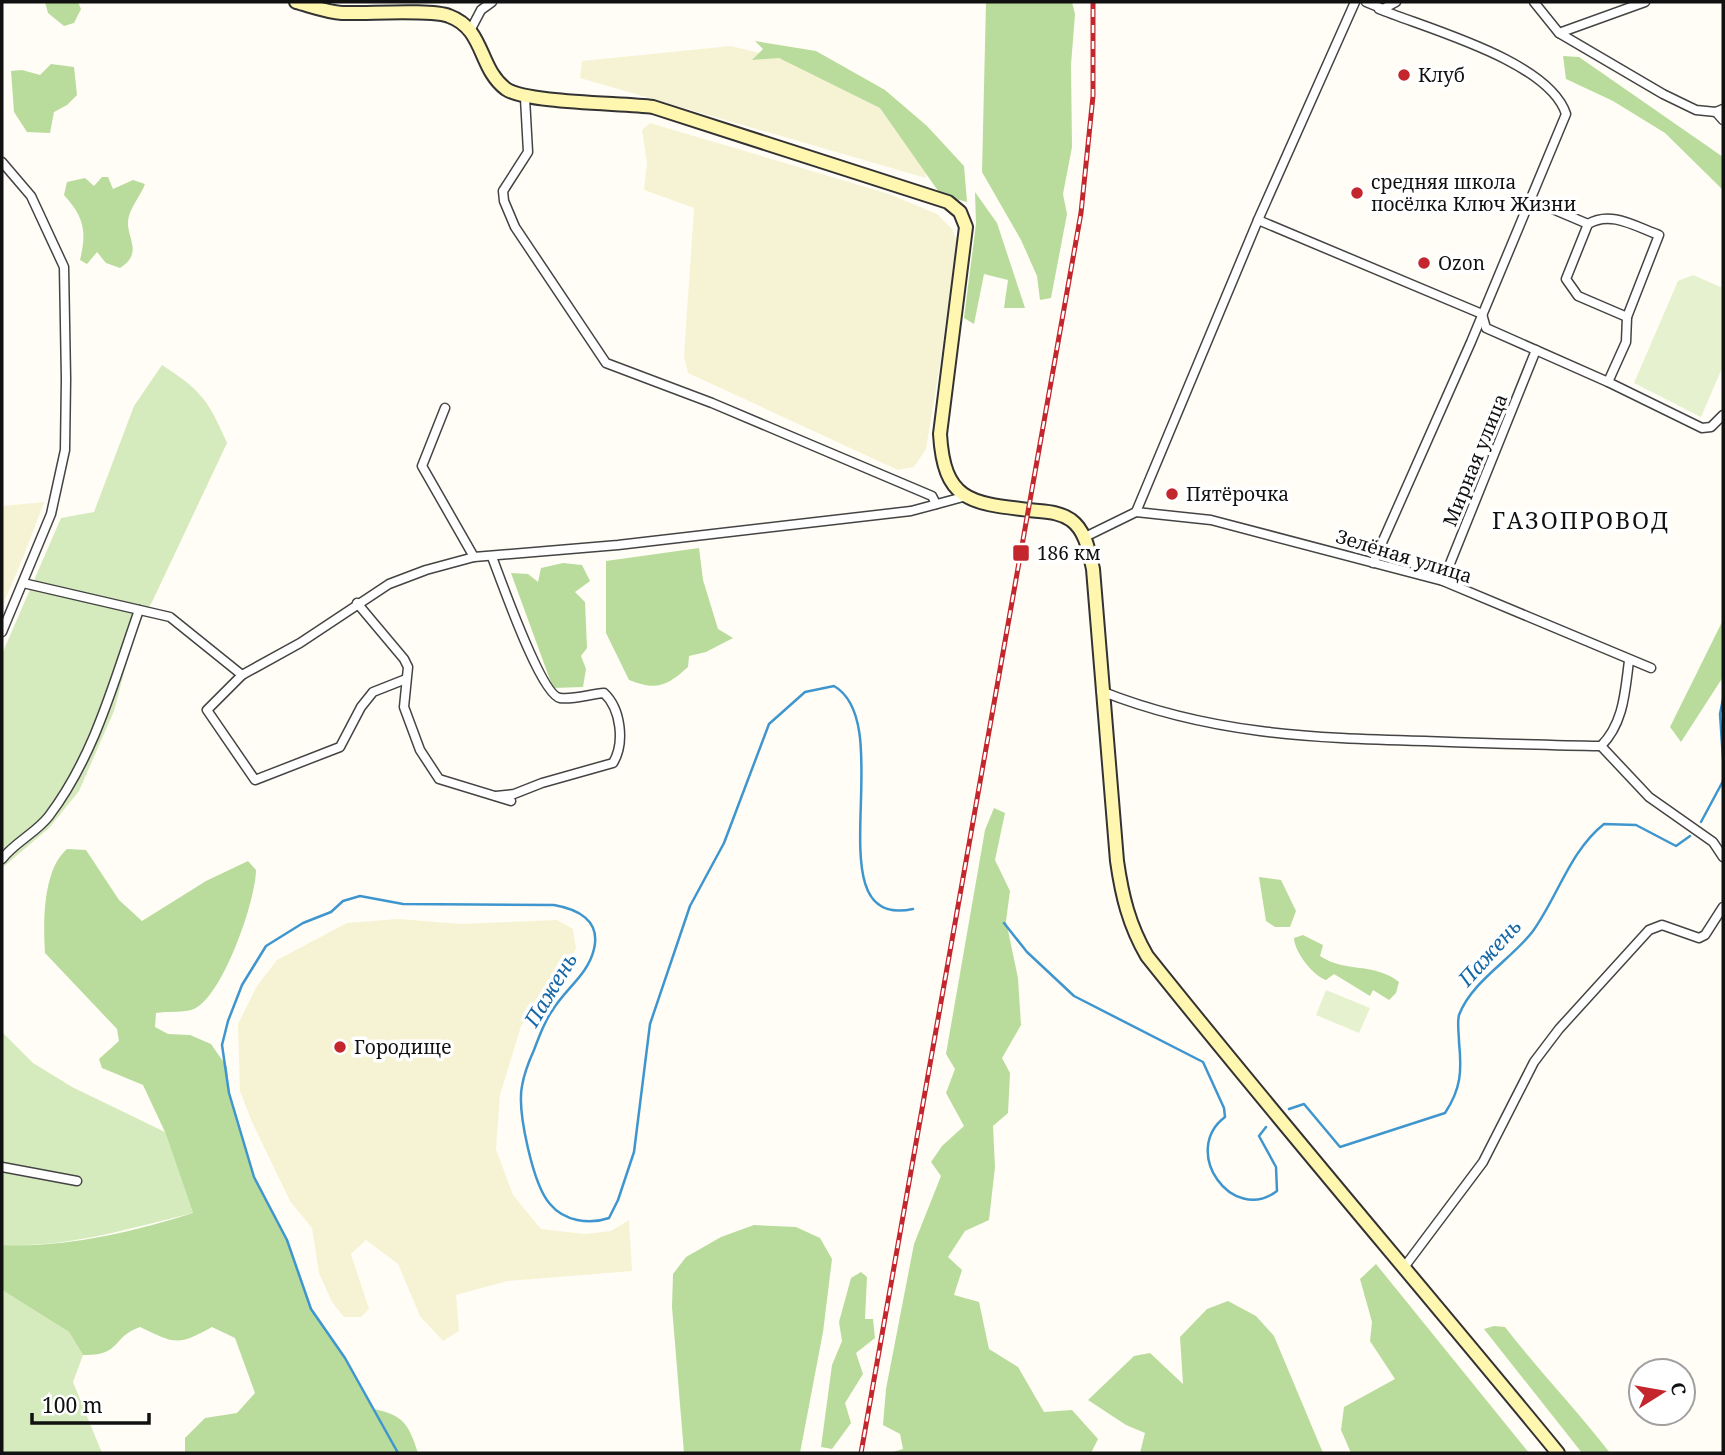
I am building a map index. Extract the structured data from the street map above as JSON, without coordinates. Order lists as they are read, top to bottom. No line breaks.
{"streets":{"street":["Мирная улица","Зелёная улица"]},"crossings":[["Мирная улица","Зелёная улица"]],"districts":["ГАЗОПРОВОД"],"water":["Пажень"],"places":{"other":["Клуб","средняя школа посёлка Ключ Жизни","Ozon","Пятёрочка","Городище"],"transit":["186 км"]},"scale_bar":"100 m","north":"right"}
